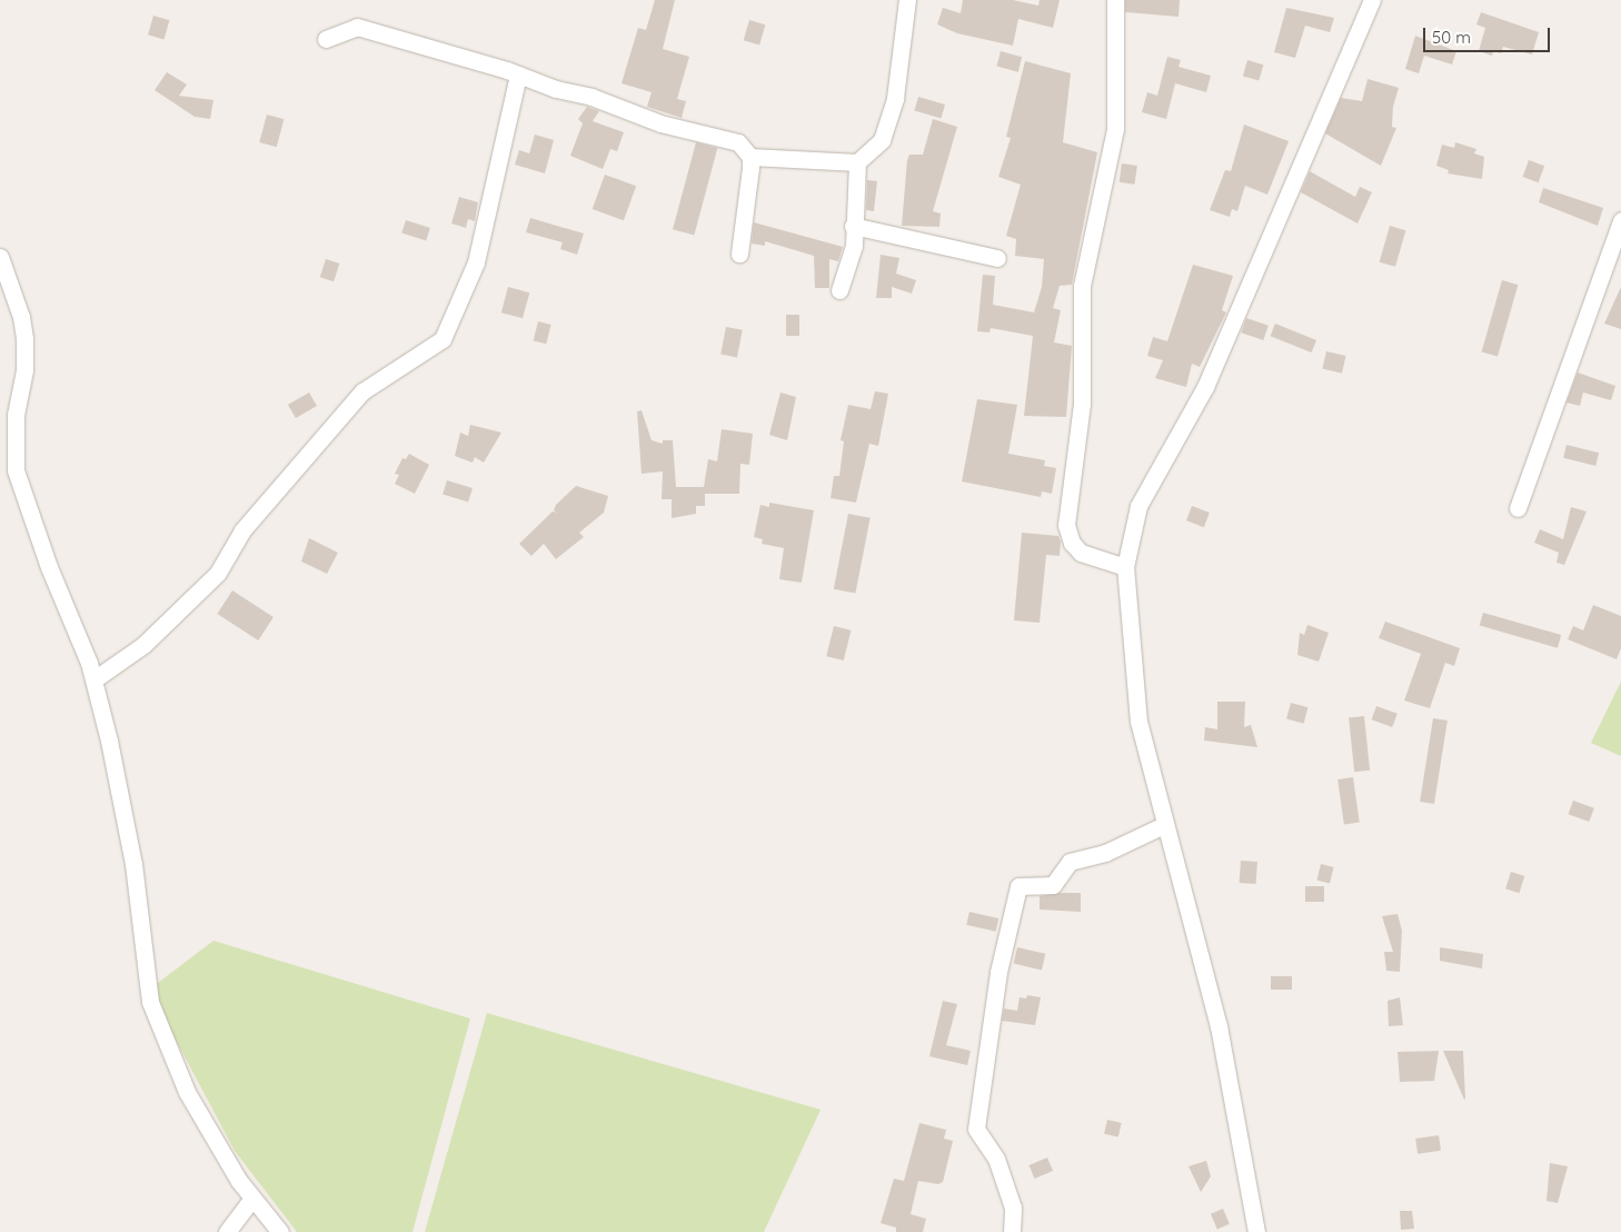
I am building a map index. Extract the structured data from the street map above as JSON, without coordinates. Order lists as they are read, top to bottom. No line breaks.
{"scale_bar":"50 m"}
